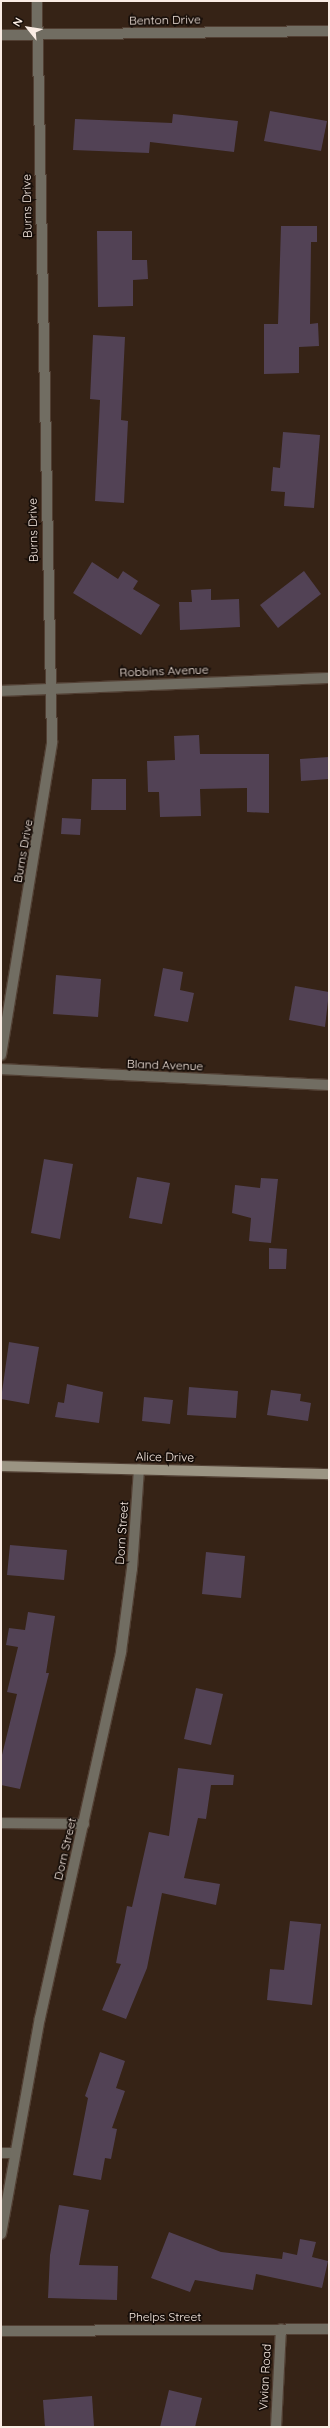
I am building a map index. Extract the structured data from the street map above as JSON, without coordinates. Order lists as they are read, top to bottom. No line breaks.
{"streets":{"main road":["Alice Drive"],"street":["Benton Drive","Burns Drive","Robbins Avenue","Bland Avenue","Dorn Street","Phelps Street","Vivian Road"]},"crossings":[["Benton Drive","Burns Drive"],["Burns Drive","Robbins Avenue"],["Alice Drive","Dorn Street"],["Phelps Street","Vivian Road"]],"north":"top left"}
